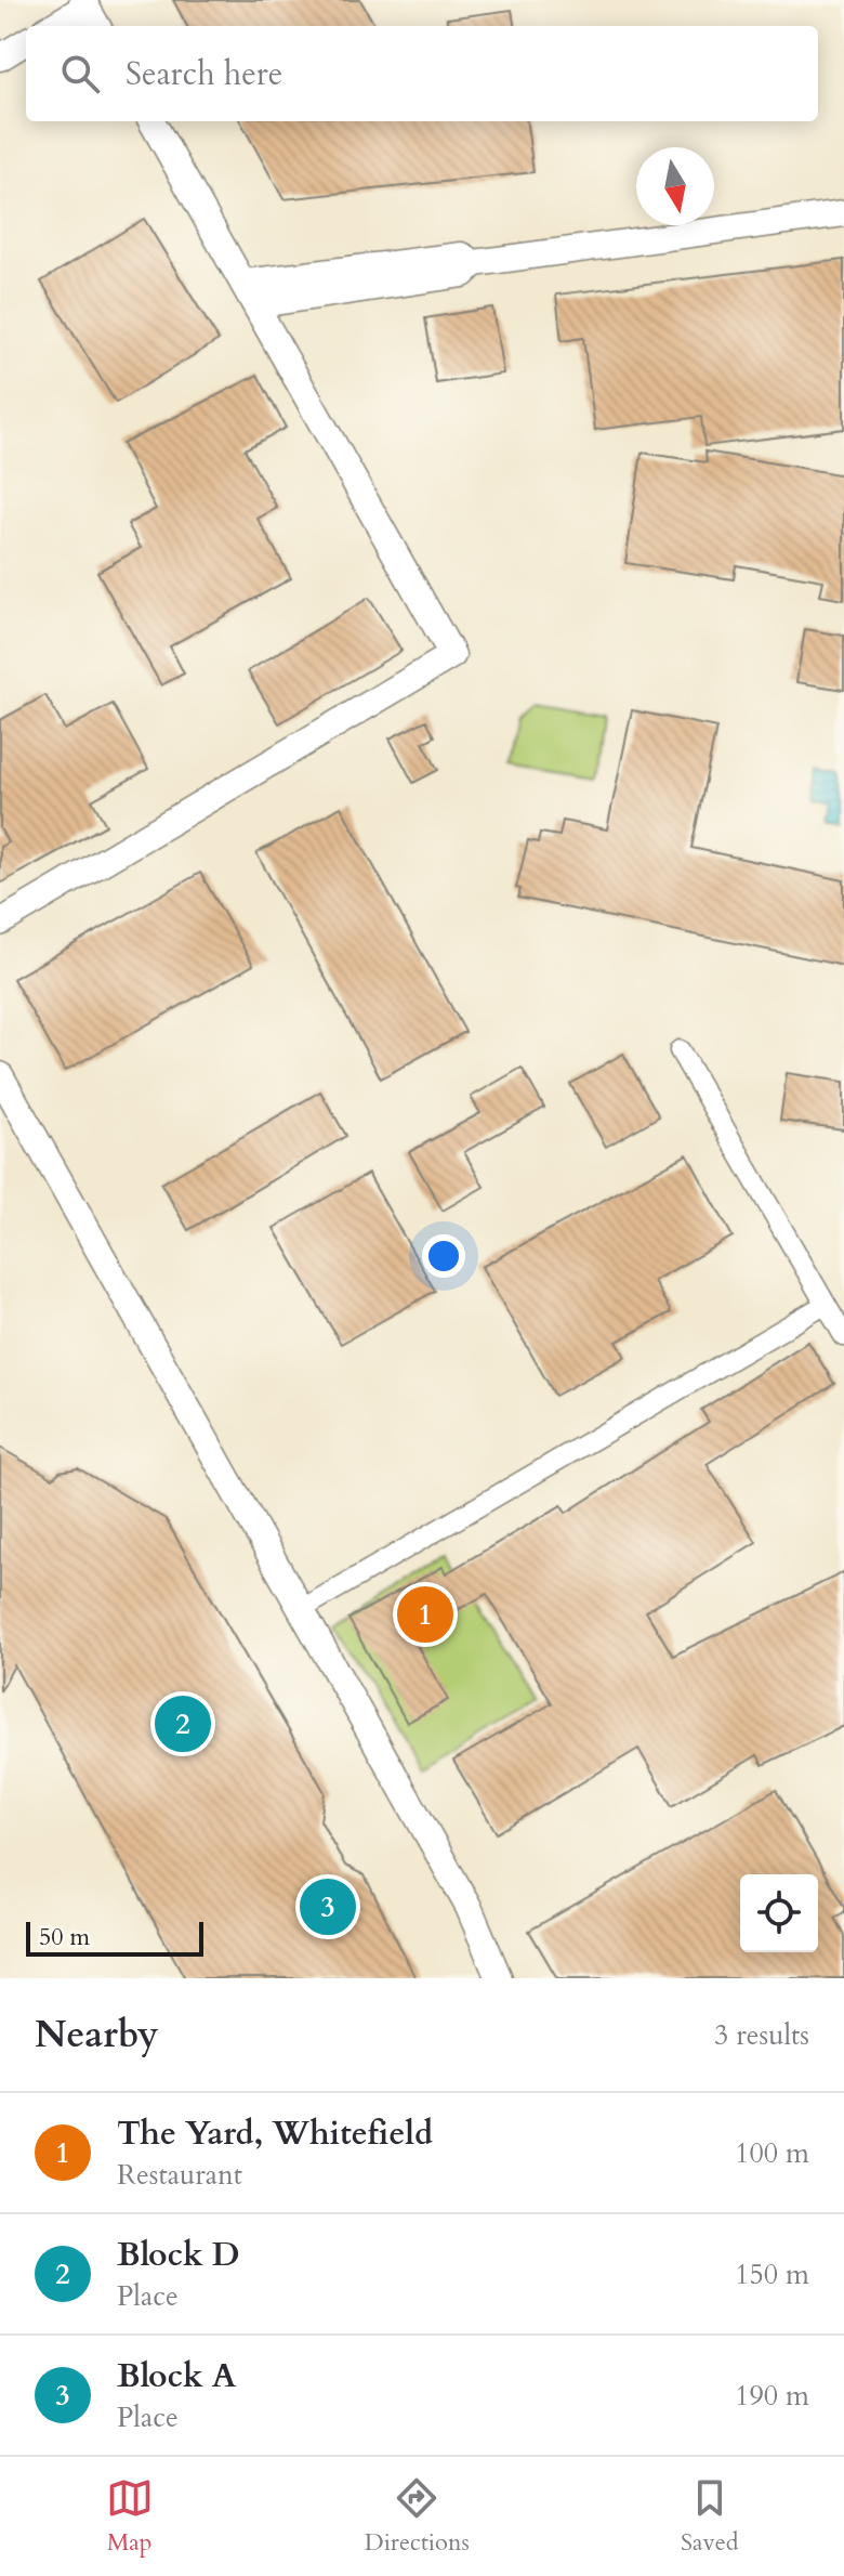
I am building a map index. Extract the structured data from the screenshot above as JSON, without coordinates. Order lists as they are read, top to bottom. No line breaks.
{"scale_bar":"50 m","north":"bottom","page":{"search":"Search here","pins":["1","2","3"],"scale":"50 m","heading":["Nearby","3 results"],"list":[{"mark":"1","name":"The Yard, Whitefield","note":"Restaurant","value":"100 m"},{"mark":"2","name":"Block D","note":"Place","value":"150 m"},{"mark":"3","name":"Block A","note":"Place","value":"190 m"}],"nav":["Map","Directions","Saved"]}}
